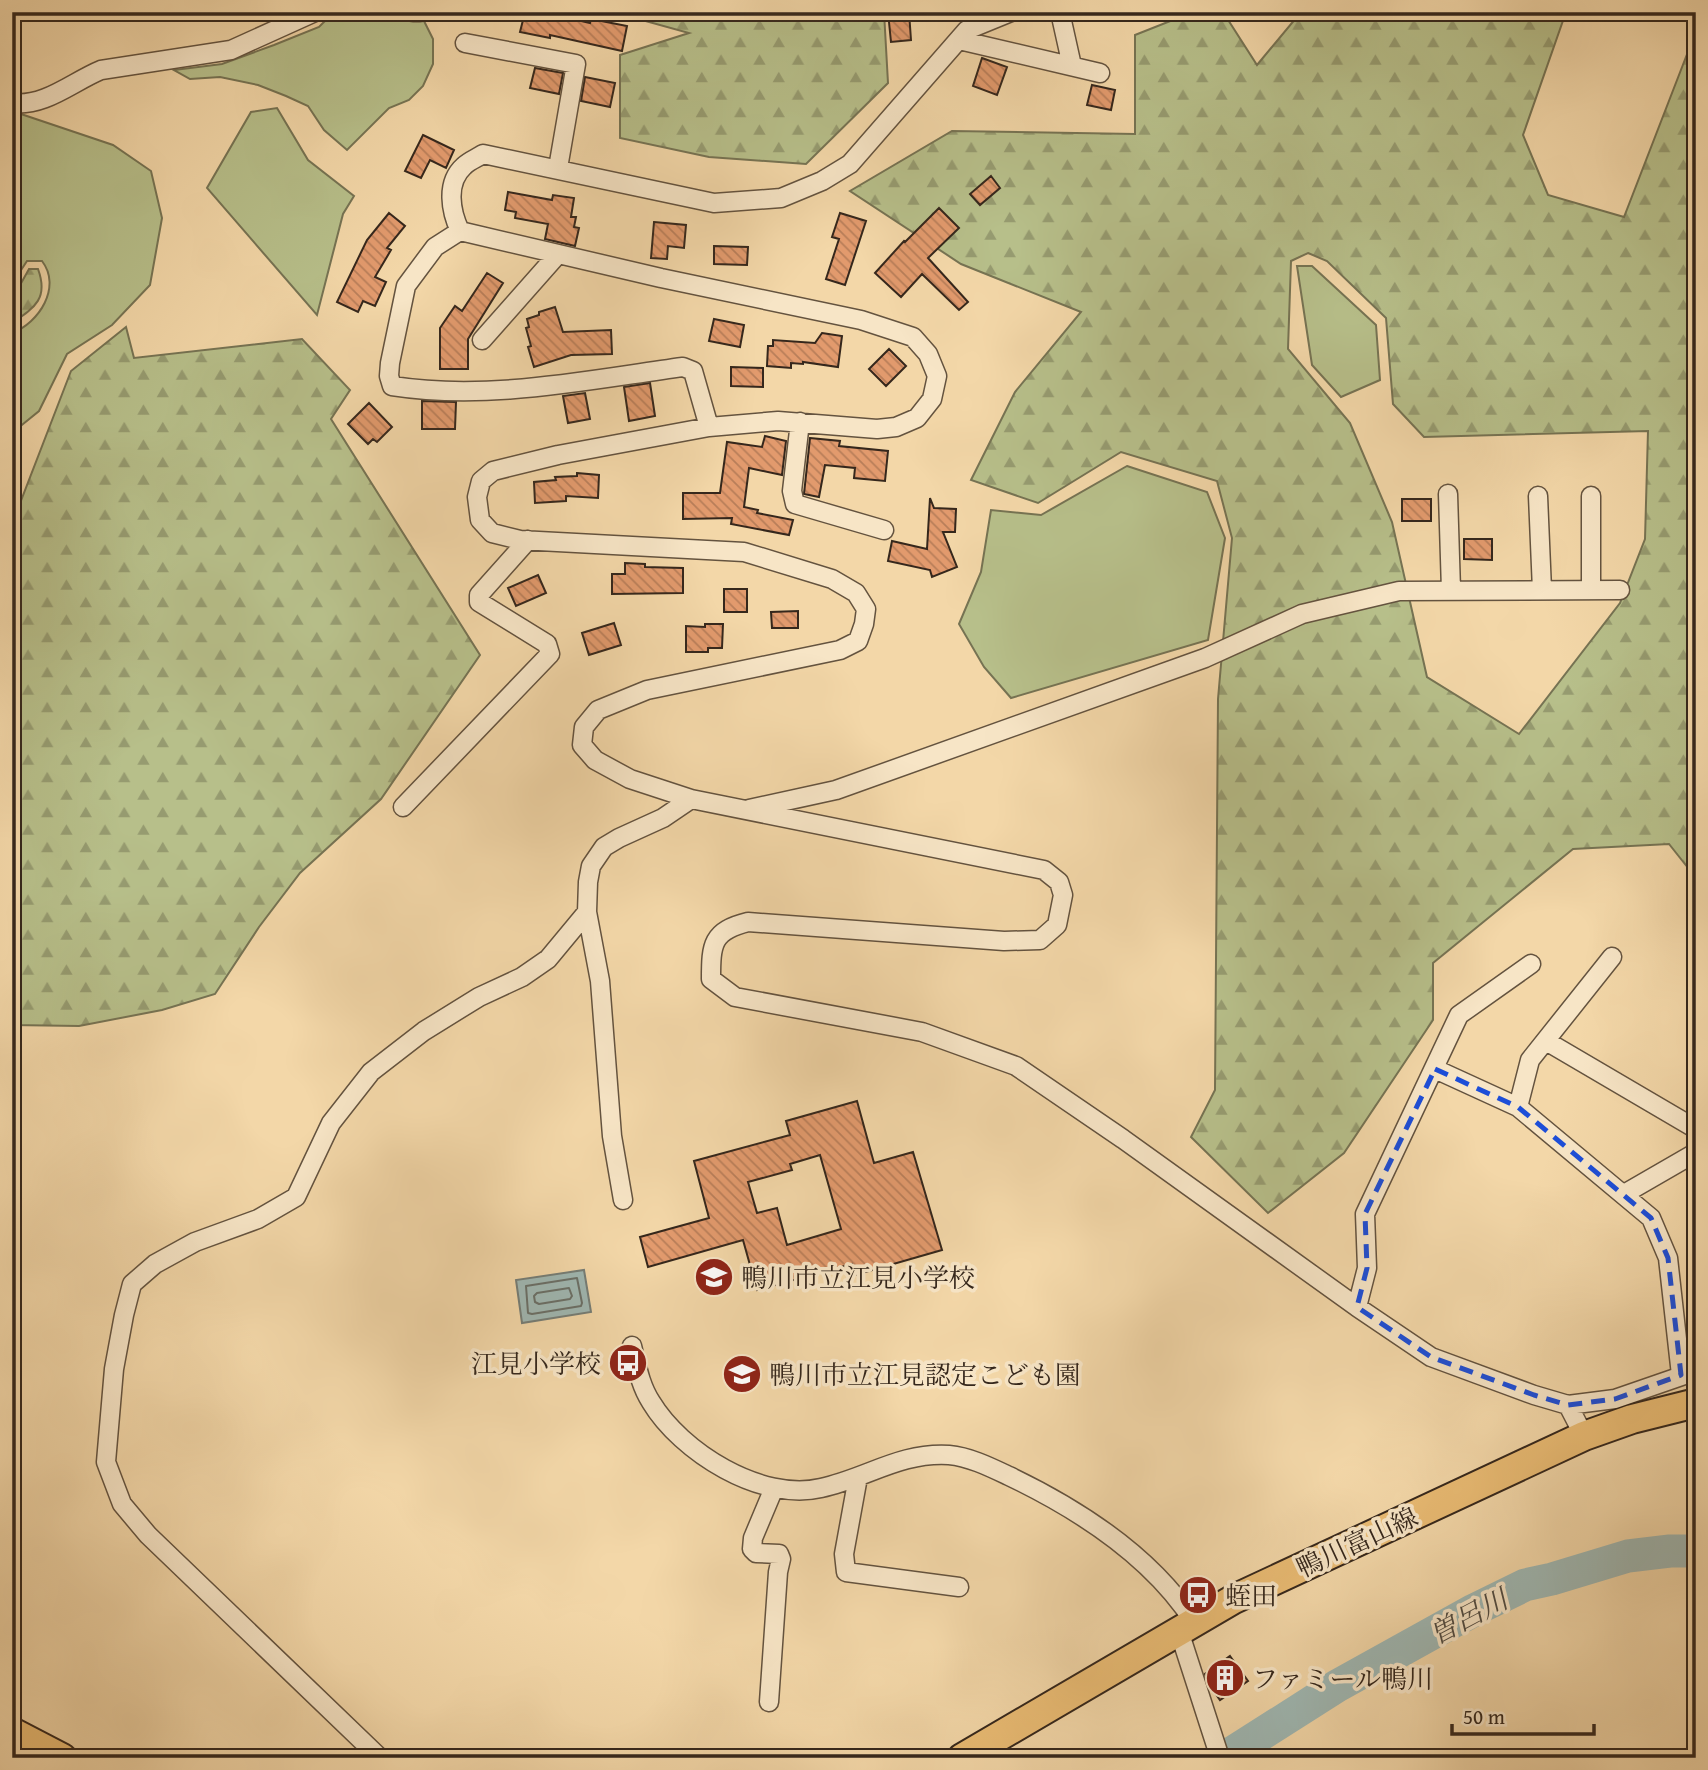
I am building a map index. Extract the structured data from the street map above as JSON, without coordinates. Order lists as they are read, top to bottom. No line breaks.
{"streets":{"main road":["鴨川富山線"]},"water":["曽呂川"],"places":{"school or university":["鴨川市立江見小学校","鴨川市立江見認定こども園"],"bus stop":["江見小学校","蛭田"],"building":["ファミール鴨川"]},"scale_bar":"50 m"}
